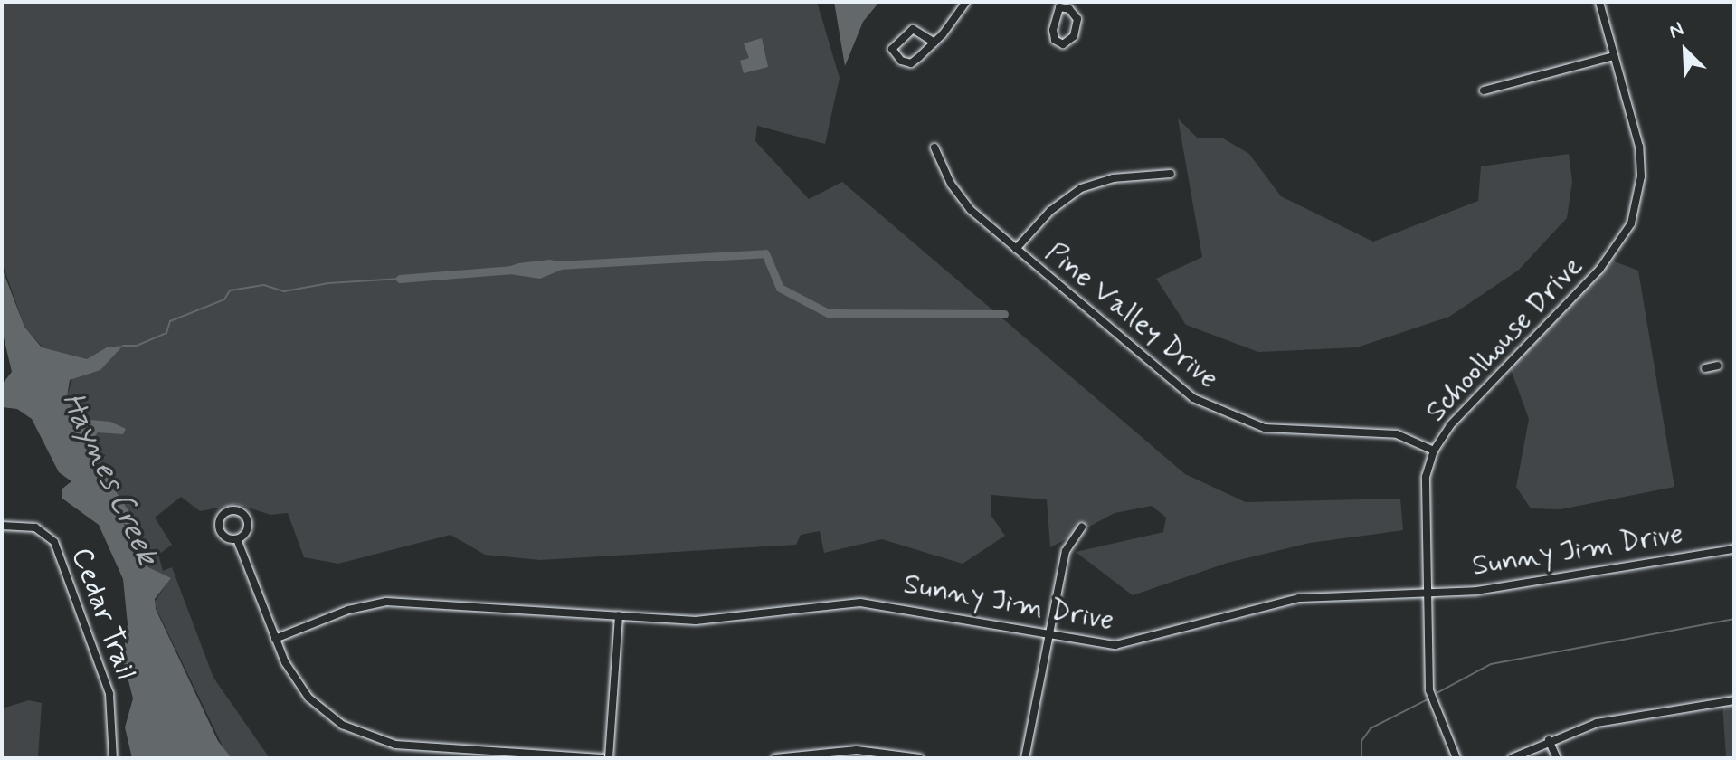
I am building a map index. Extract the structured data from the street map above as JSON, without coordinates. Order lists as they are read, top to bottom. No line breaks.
{"streets":{"street":["Pine Valley Drive","Schoolhouse Drive","Sunny Jim Drive","Cedar Trail"]},"crossings":[["Pine Valley Drive","Schoolhouse Drive"],["Schoolhouse Drive","Sunny Jim Drive"]],"water":["Haynes Creek"],"north":"top left"}
